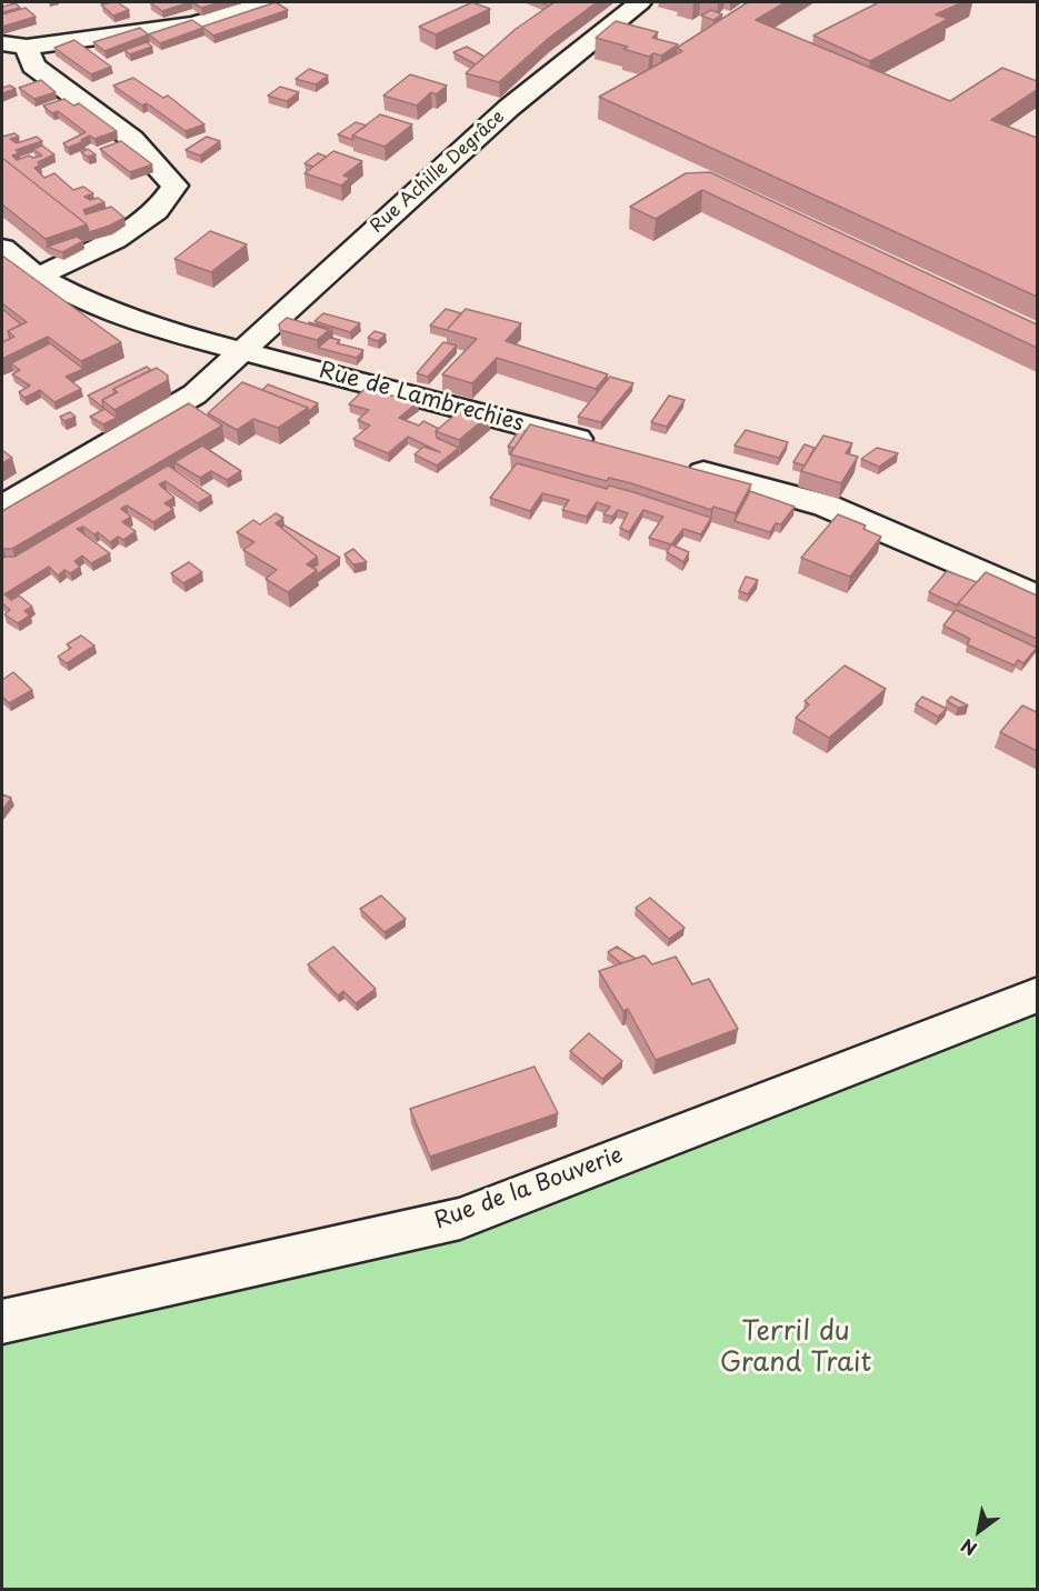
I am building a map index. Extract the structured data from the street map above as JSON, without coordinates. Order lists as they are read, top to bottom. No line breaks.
{"streets":{"street":["Rue Achille Degrâce","Rue de Lambrechies","Rue de la Bouverie"]},"crossings":[["Rue Achille Degrâce","Rue de Lambrechies"]],"parks":["Terril du Grand Trait"],"north":"bottom left"}
